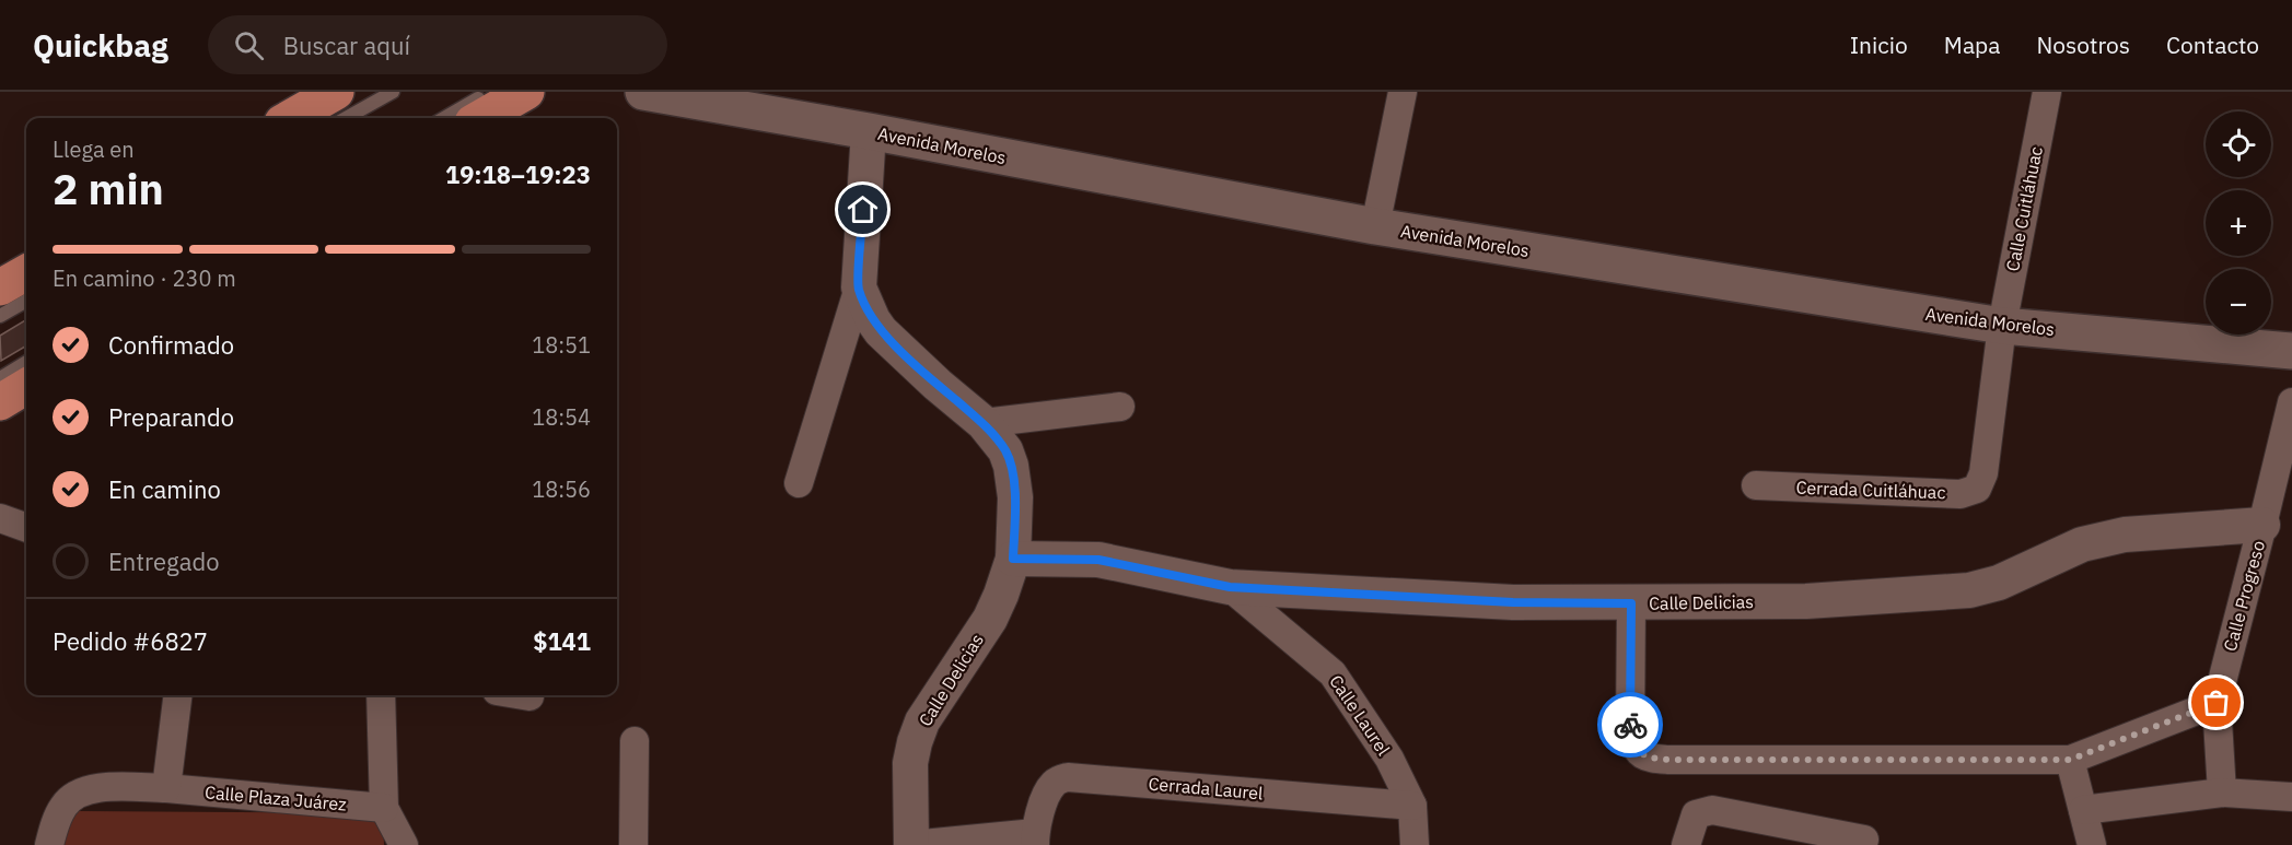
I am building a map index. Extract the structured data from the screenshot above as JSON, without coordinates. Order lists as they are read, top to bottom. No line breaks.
{"streets":{"main road":["Avenida Morelos"],"street":["Calle Cuitláhuac","Cerrada Cuitláhuac","Calle Progreso","Calle Delicias","Calle Laurel","Cerrada Laurel","Calle Plaza Juárez"]},"crossings":[["Avenida Morelos","Calle Cuitláhuac"],["Avenida Morelos","Cerrada Cuitláhuac"],["Avenida Morelos","Calle Delicias"],["Calle Cuitláhuac","Cerrada Cuitláhuac"],["Calle Progreso","Calle Delicias"],["Calle Delicias","Calle Laurel"],["Calle Laurel","Cerrada Laurel"]],"page":{"header":"Quickbag","search":"Buscar aquí","nav":["Inicio","Mapa","Nosotros","Contacto"],"map_buttons":["+","−"],"heading":["2 min","Llega en","19:18–19:23"],"panel":["Pedido #6827","$141"],"bar":"En camino · 230 m","list":[["Confirmado","18:51"],["Preparando","18:54"],["En camino","18:56"],"Entregado"]}}
